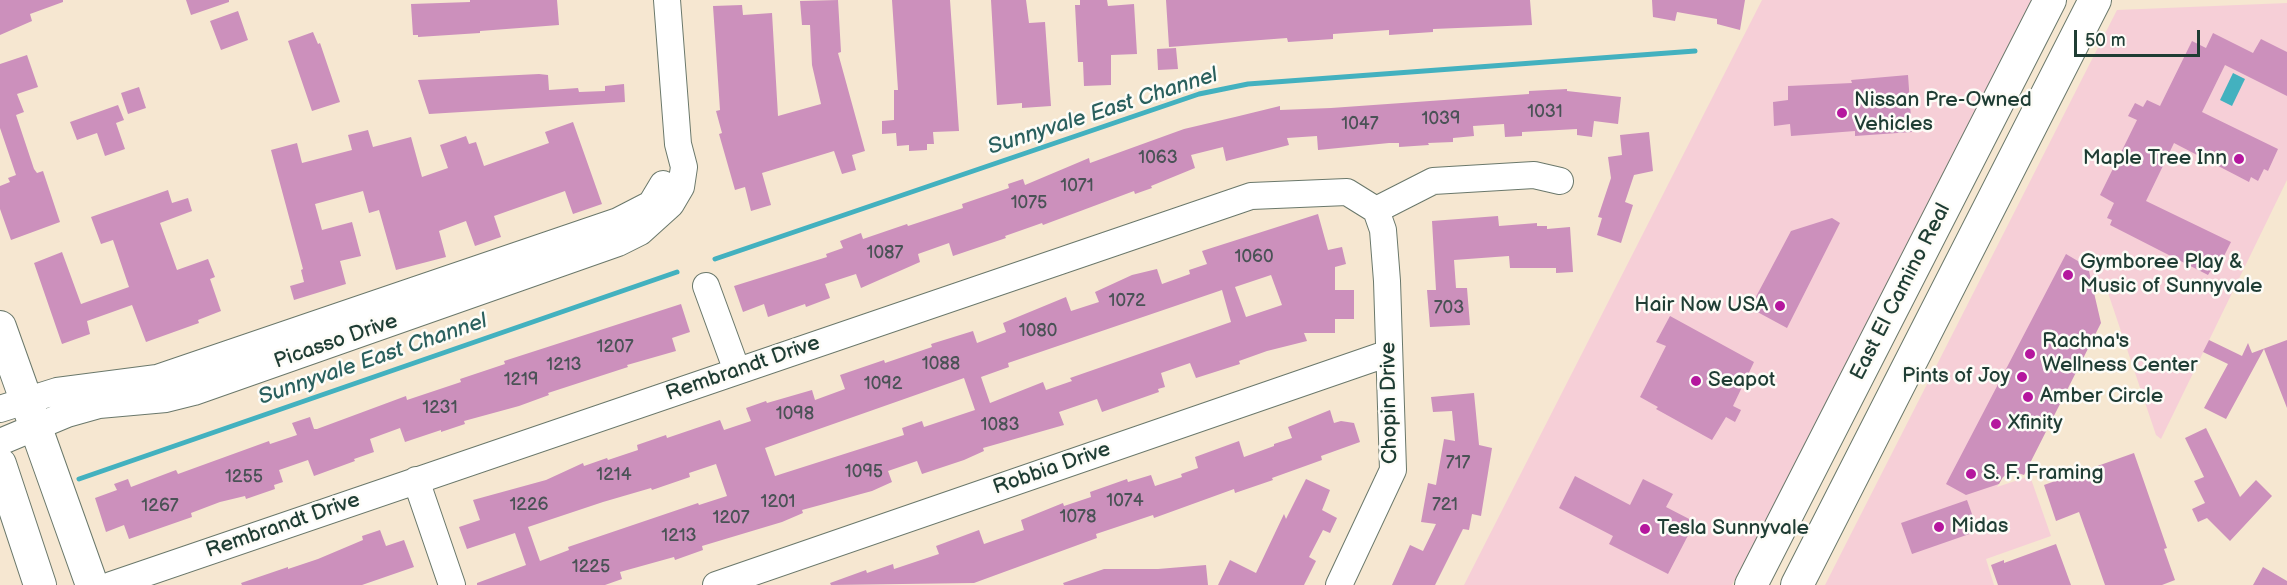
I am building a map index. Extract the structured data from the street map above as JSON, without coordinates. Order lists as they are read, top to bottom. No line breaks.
{"streets":{"main road":["East El Camino Real"],"street":["Picasso Drive","Rembrandt Drive","Chopin Drive","Robbia Drive"]},"crossings":[["Rembrandt Drive","Chopin Drive"],["Chopin Drive","Robbia Drive"]],"water":["Sunnyvale East Channel"],"places":["Nissan Pre-Owned Vehicles","Maple Tree Inn","Gymboree Play & Music of Sunnyvale","Hair Now USA","Rachna's Wellness Center","Pints of Joy","Seapot","Amber Circle","Xfinity","S. F. Framing","Midas","Tesla Sunnyvale"],"house_numbers":["1031","1039","1047","1063","1071","1075","1087","1060","1072","703","1080","1207","1088","1213","1219","1092","1231","1098","1083","717","1095","1214","1255","1074","1201","1226","721","1267","1078","1207","1213","1225"],"scale_bar":"50 m"}
